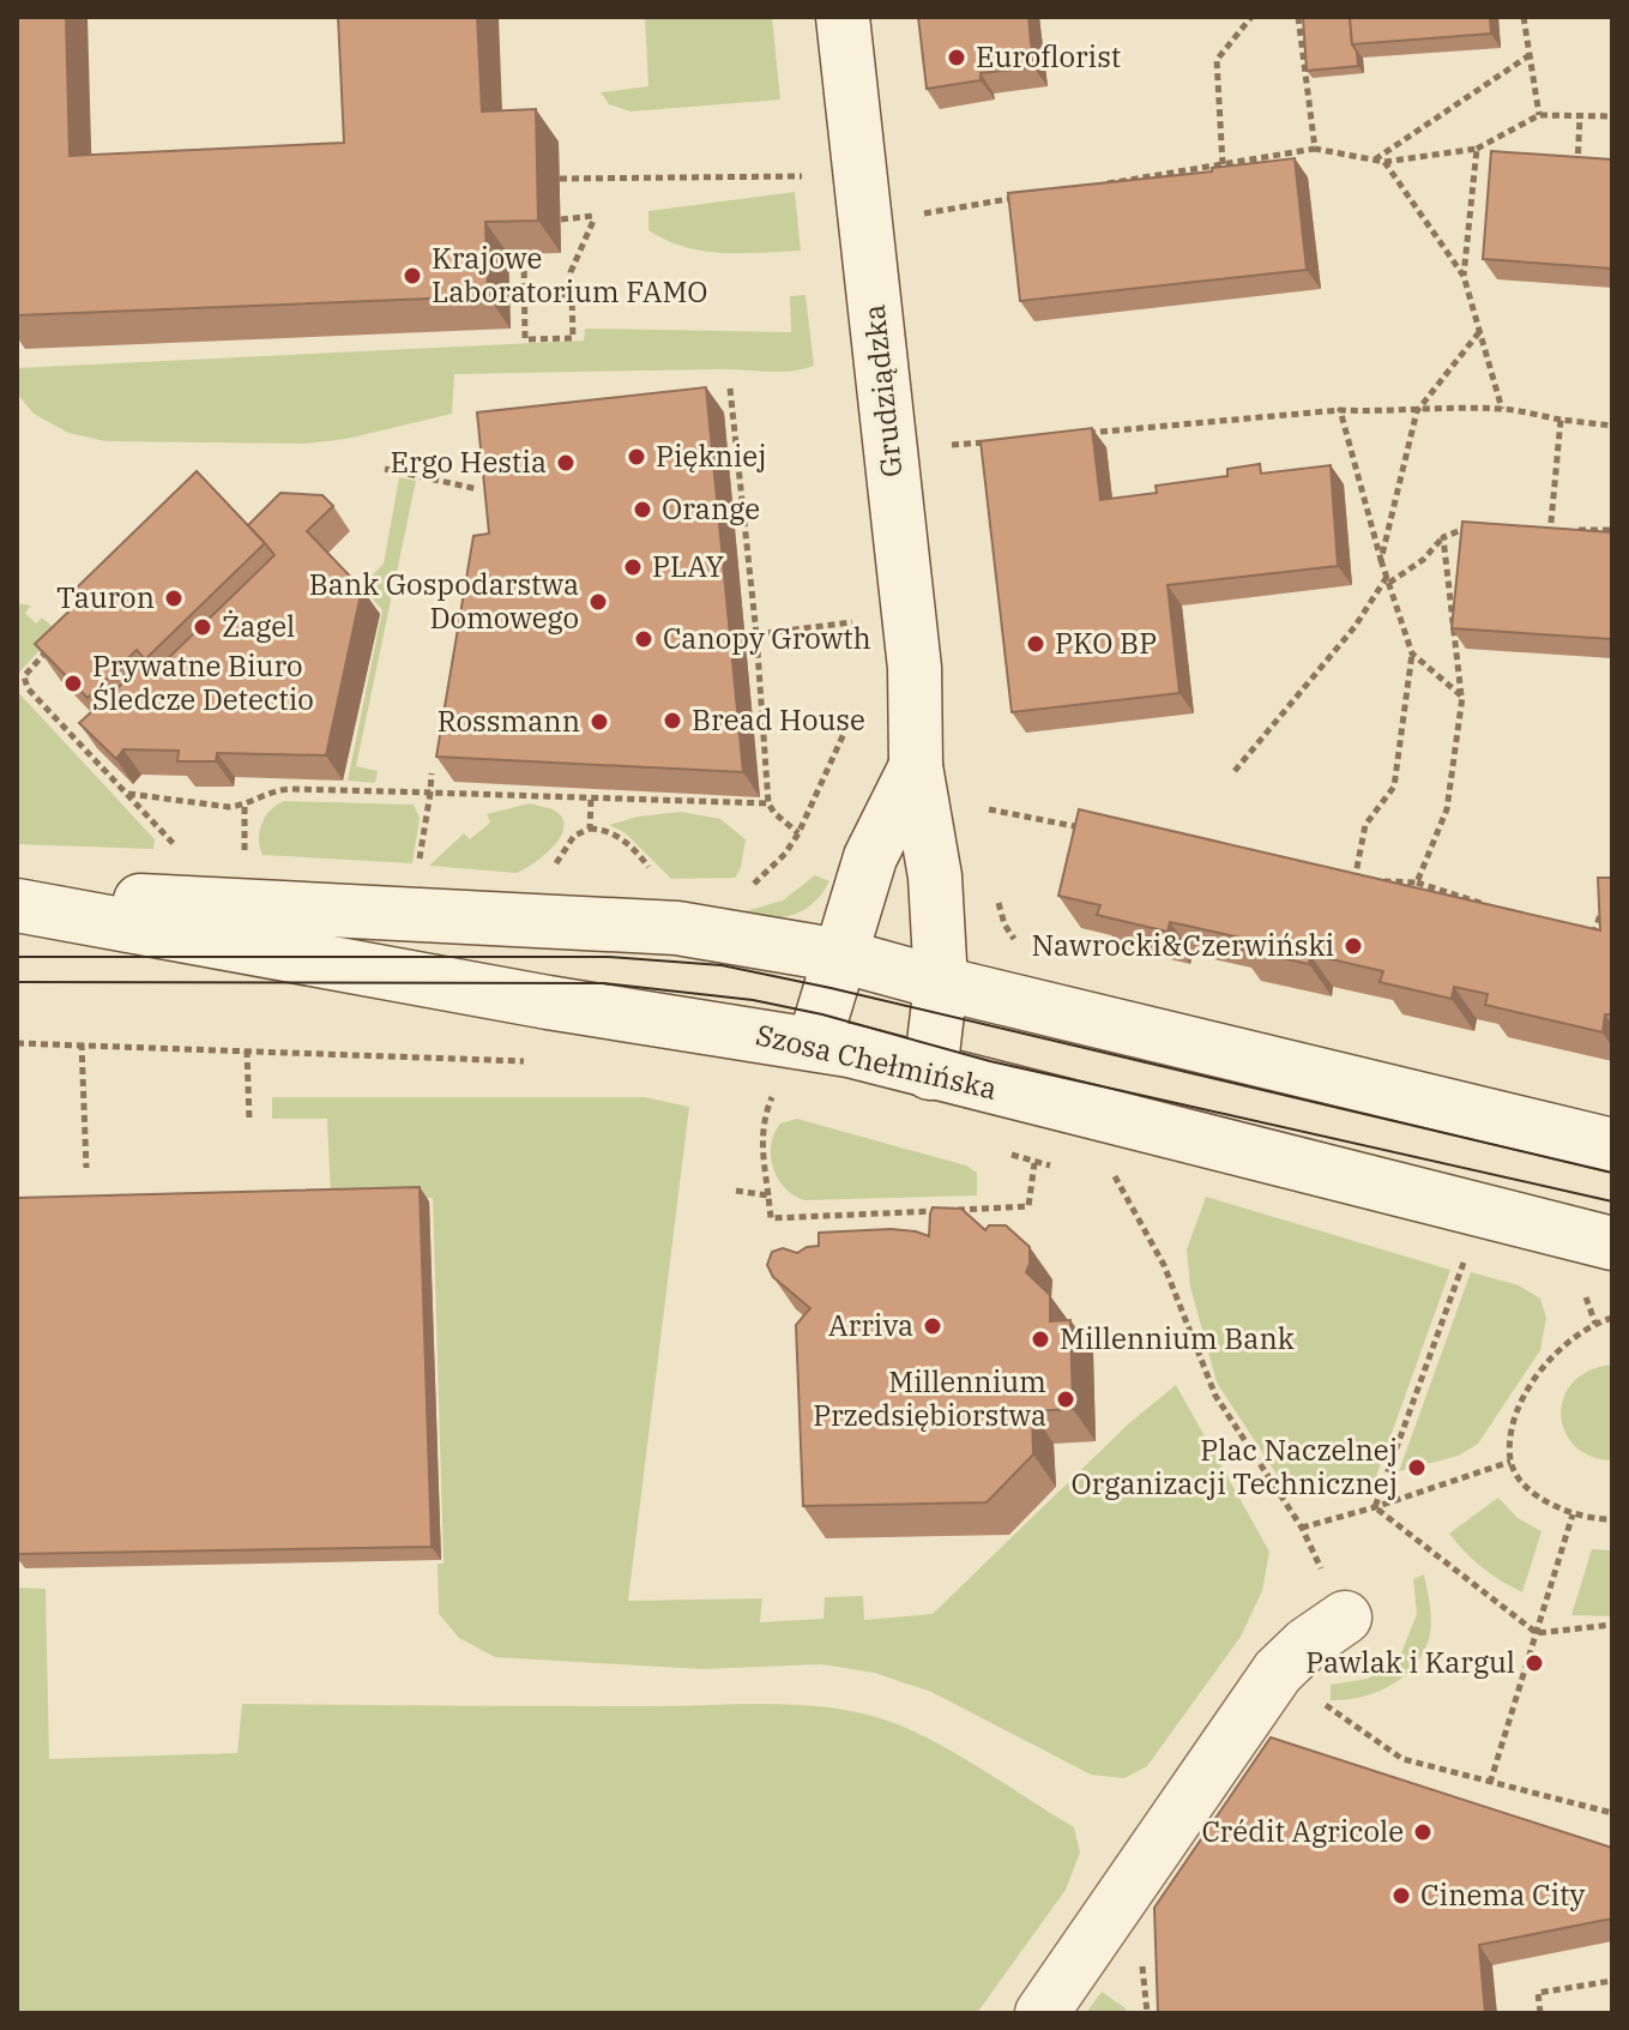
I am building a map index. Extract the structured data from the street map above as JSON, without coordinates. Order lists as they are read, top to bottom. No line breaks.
{"streets":{"street":["Grudziądzka","Szosa Chełmińska"]},"crossings":[["Grudziądzka","Szosa Chełmińska"]],"places":["Euroflorist","Krajowe Laboratorium FAMO","Piękniej","Ergo Hestia","Orange","PLAY","Tauron","Bank Gospodarstwa Domowego","Żagel","Canopy Growth","PKO BP","Prywatne Biuro Śledcze Detectio","Bread House","Rossmann","Nawrocki&Czerwiński","Arriva","Millennium Bank","Millennium Przedsiębiorstwa","Plac Naczelnej Organizacji Technicznej","Pawlak i Kargul","Crédit Agricole","Cinema City"]}
